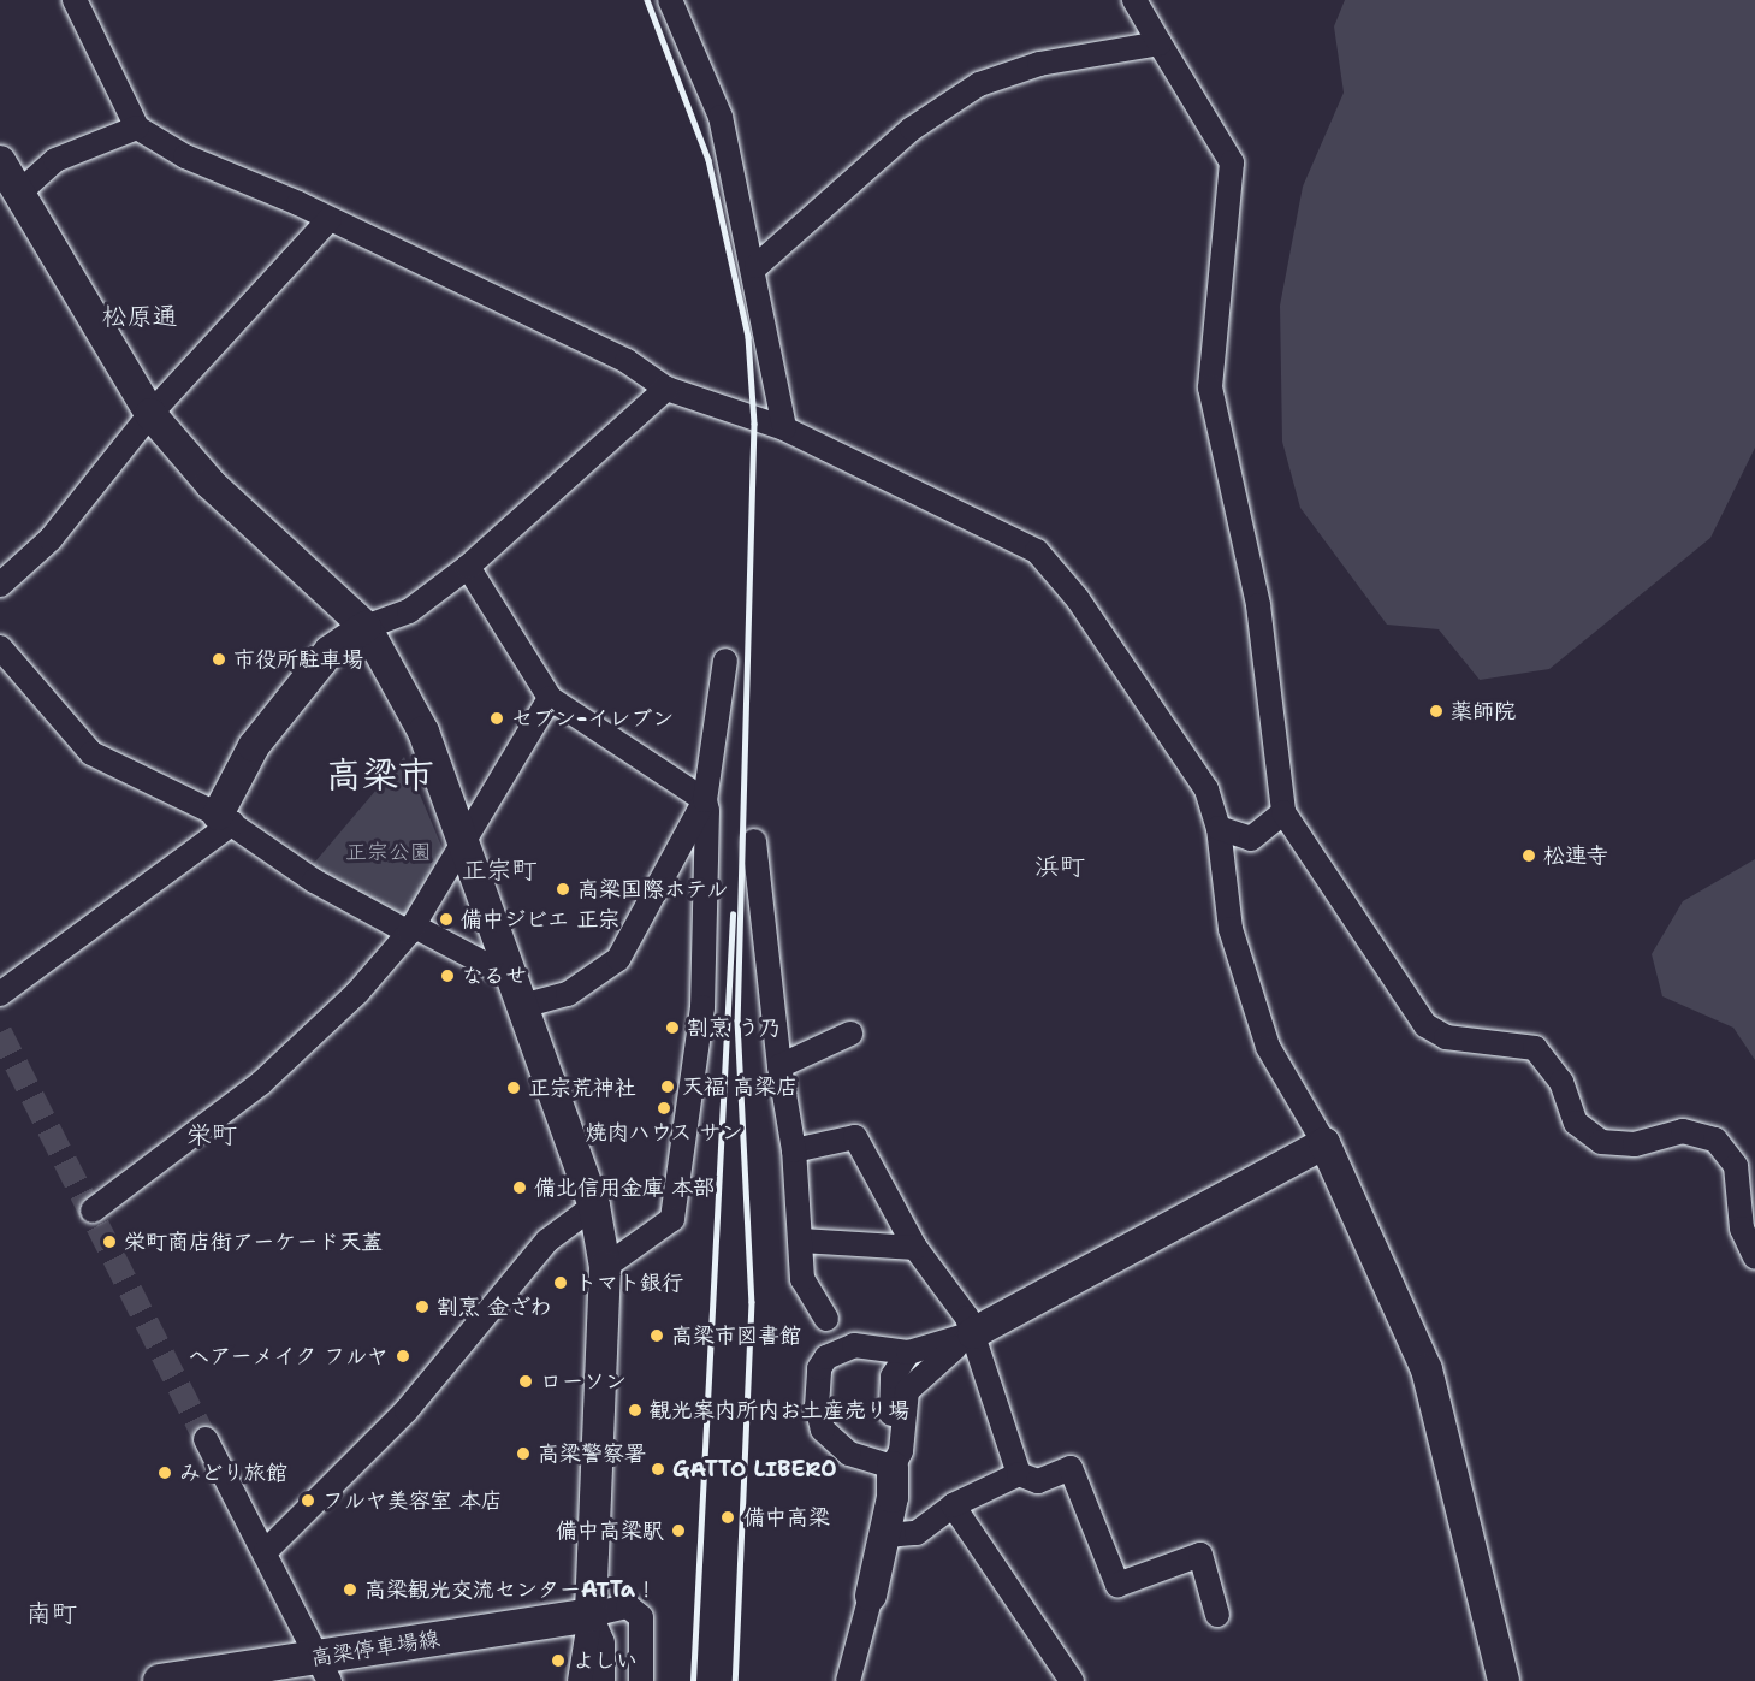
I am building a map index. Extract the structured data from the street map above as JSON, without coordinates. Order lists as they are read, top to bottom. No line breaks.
{"streets":{"main road":["高梁停車場線"]},"districts":["松原通","高梁市","浜町","正宗町","栄町","南町"],"parks":["正宗公園"],"places":["市役所駐車場","薬師院","セブン-イレブン","松連寺","高梁国際ホテル","備中ジビエ 正宗","なるせ","割烹 う乃","天福 高梁店","正宗荒神社","焼肉ハウス サン","備北信用金庫 本部","栄町商店街アーケード天蓋","トマト銀行","割烹 金ざわ","高梁市図書館","ヘアーメイク フルヤ","ローソン","観光案内所内お土産売り場","高梁警察署","GATTO LIBERO","みどり旅館","フルヤ美容室 本店","備中高梁","備中高梁駅","高梁観光交流センターATTa！","よしい"]}
